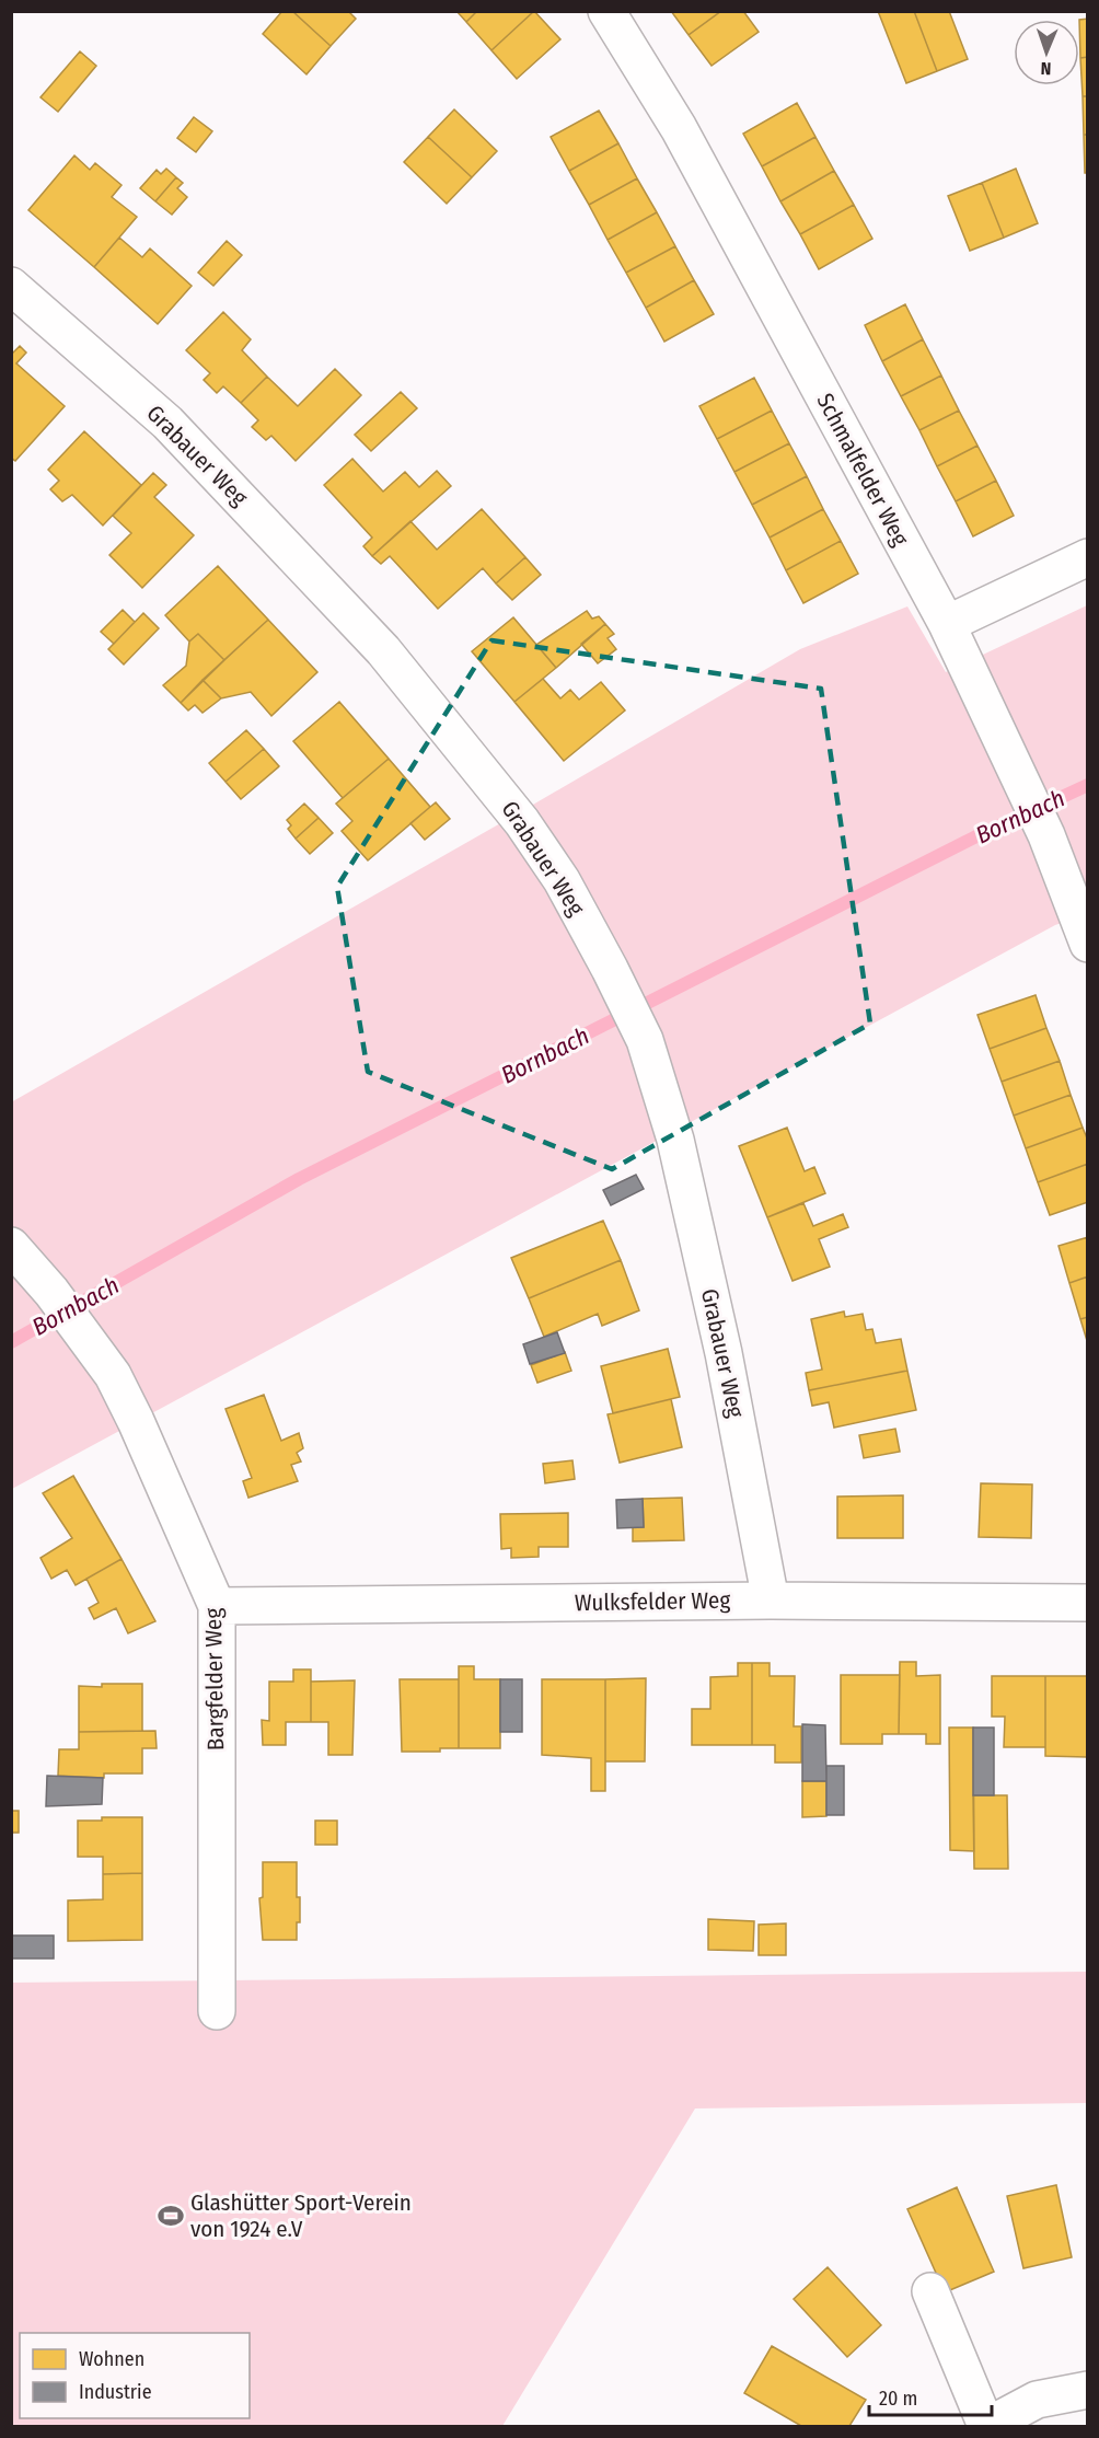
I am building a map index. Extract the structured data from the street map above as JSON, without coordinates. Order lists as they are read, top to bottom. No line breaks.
{"streets":{"street":["Grabauer Weg","Schmalfelder Weg","Wulksfelder Weg","Bargfelder Weg"]},"crossings":[["Grabauer Weg","Wulksfelder Weg"],["Wulksfelder Weg","Bargfelder Weg"]],"water":["Bornbach"],"places":{"sports":["Glashütter Sport-Verein von 1924 e.V"]},"legend":["Wohnen","Industrie"],"scale_bar":"20 m","north":"bottom"}
